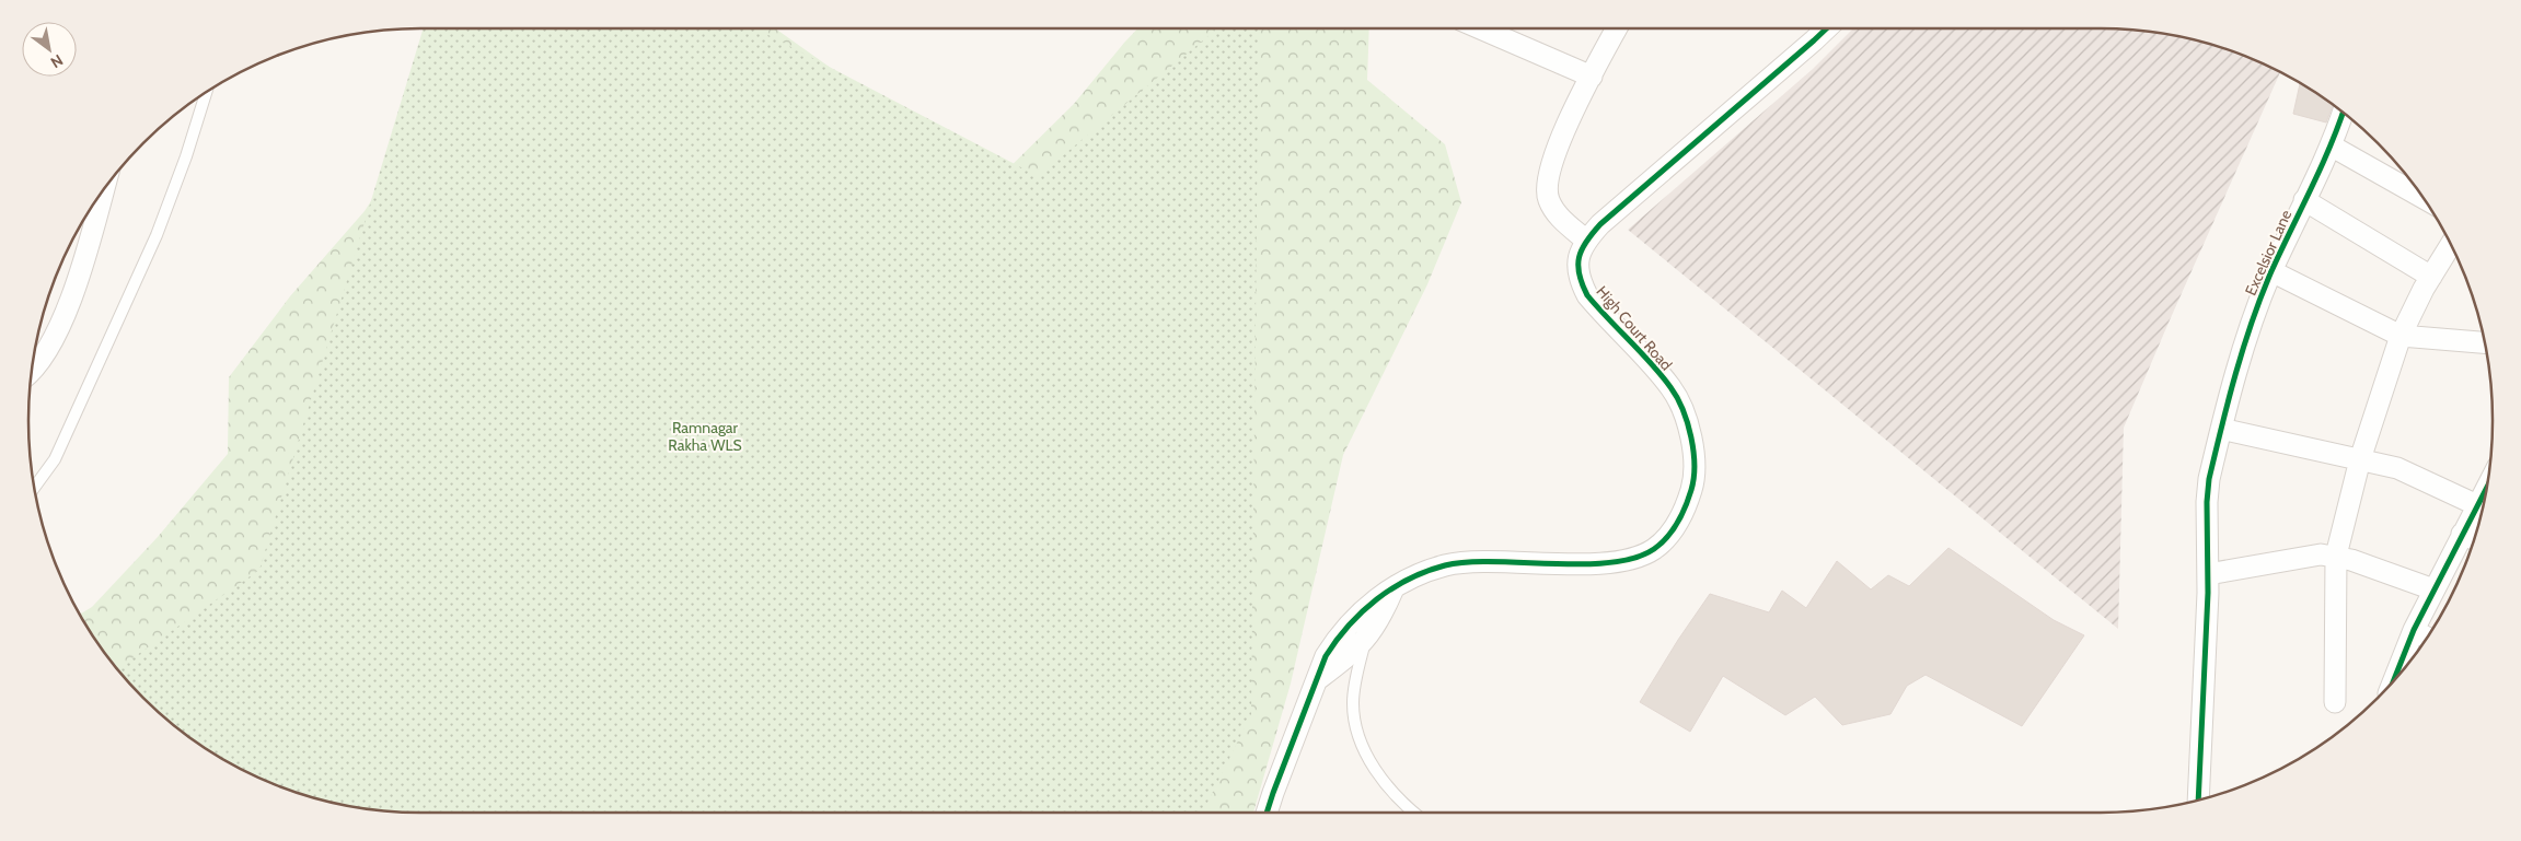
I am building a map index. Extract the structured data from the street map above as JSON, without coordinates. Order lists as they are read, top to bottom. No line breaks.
{"streets":{"street":["Excelsior Lane","High Court Road"]},"parks":["Ramnagar Rakha WLS"],"north":"bottom right"}
